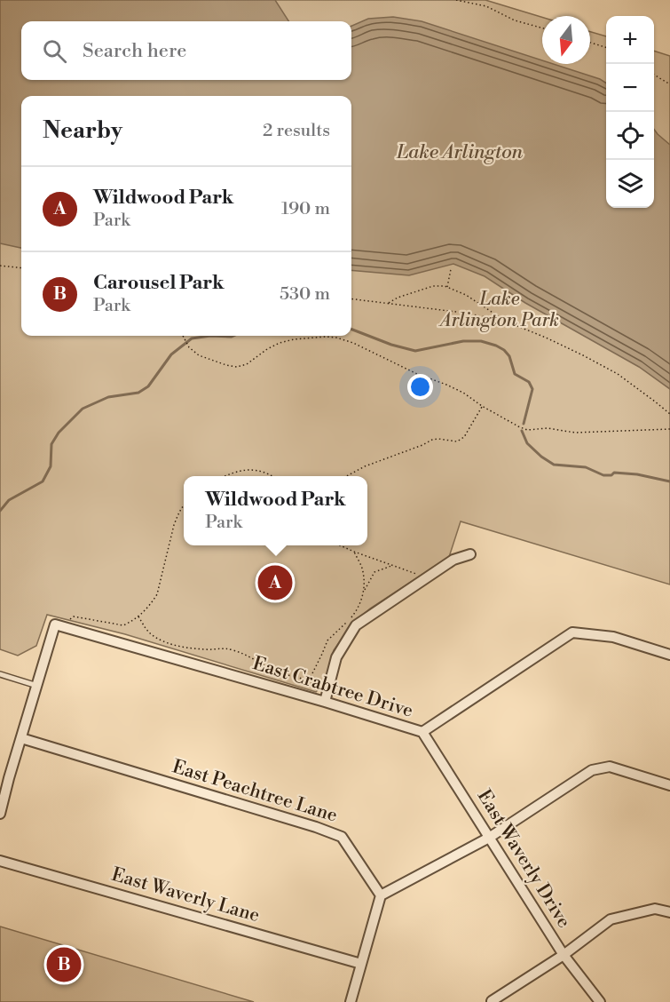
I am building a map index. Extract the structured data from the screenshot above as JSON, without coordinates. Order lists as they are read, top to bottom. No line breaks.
{"streets":{"street":["East Crabtree Drive","East Peachtree Lane","East Waverly Drive","East Waverly Lane"]},"crossings":[["East Crabtree Drive","East Waverly Drive"]],"water":["Lake Arlington"],"parks":["Lake Arlington Park"],"north":"bottom","page":{"map_buttons":["+","−"],"search":"Search here","heading":["Nearby","2 results"],"list":[{"mark":"A","name":"Wildwood Park","note":"Park","value":"190 m"},{"mark":"B","name":"Carousel Park","note":"Park","value":"530 m"}],"popup":["Wildwood Park","Park"],"pins":["A","B"]}}
